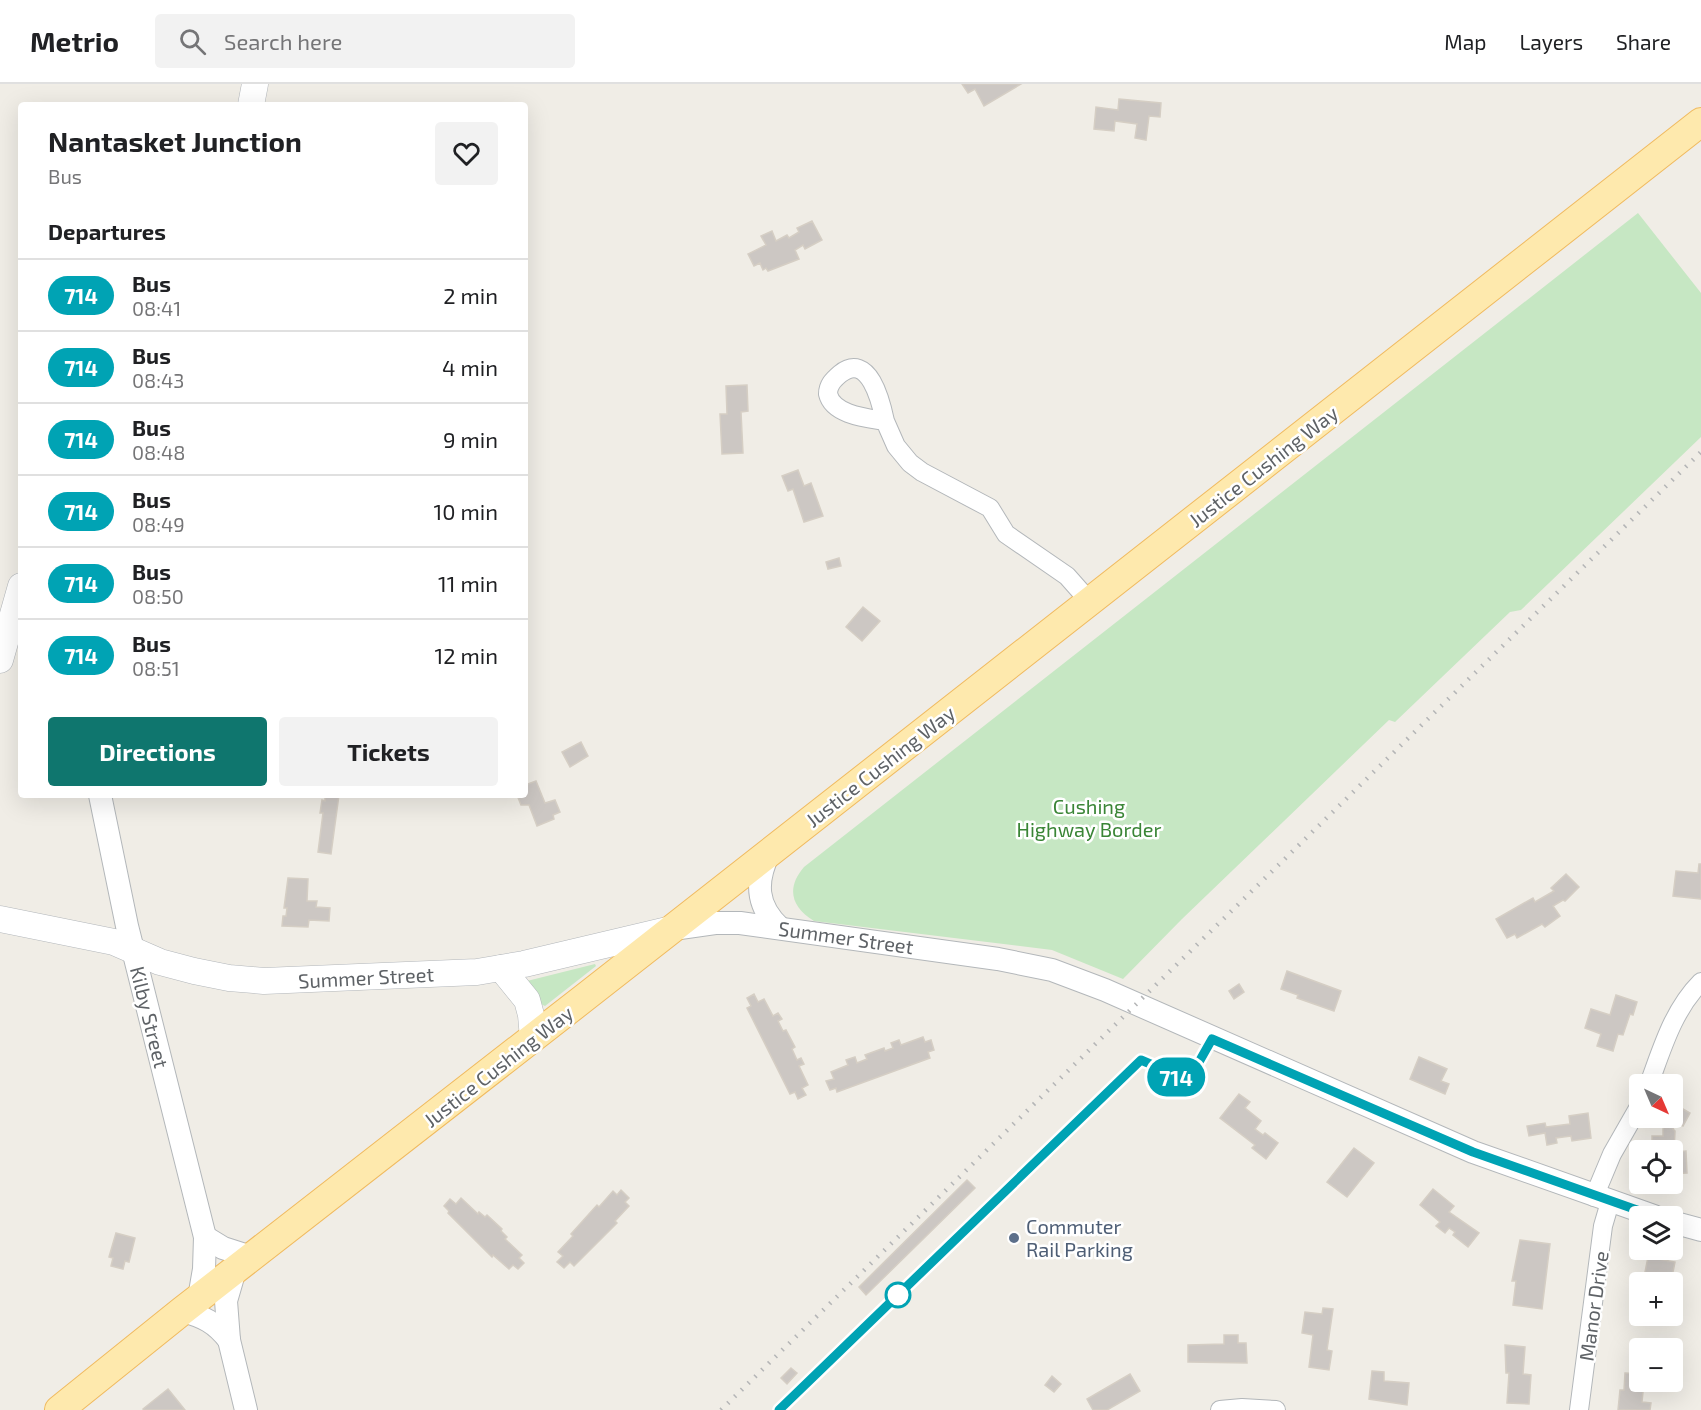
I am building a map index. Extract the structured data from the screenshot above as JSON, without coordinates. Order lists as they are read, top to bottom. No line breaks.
{"streets":{"main road":["Justice Cushing Way","Summer Street"],"street":["Kilby Street","Manor Drive"]},"crossings":[["Justice Cushing Way","Summer Street"],["Justice Cushing Way","Kilby Street"],["Summer Street","Kilby Street"],["Summer Street","Manor Drive"]],"parks":["Cushing Highway Border"],"places":["Commuter Rail Parking"],"lines":["bus line 714"],"north":"bottom right","page":{"header":"Metrio","search":"Search here","nav":["Map","Layers","Share"],"on_map":"714","heading":[["Nantasket Junction","Bus"],"Departures"],"list":[{"mark":"714","name":"Bus","note":"08:41","value":"2 min"},{"mark":"714","name":"Bus","note":"08:43","value":"4 min"},{"mark":"714","name":"Bus","note":"08:48","value":"9 min"},{"mark":"714","name":"Bus","note":"08:49","value":"10 min"},{"mark":"714","name":"Bus","note":"08:50","value":"11 min"},{"mark":"714","name":"Bus","note":"08:51","value":"12 min"}],"buttons":["Directions","Tickets"],"map_buttons":["+","−"]}}
